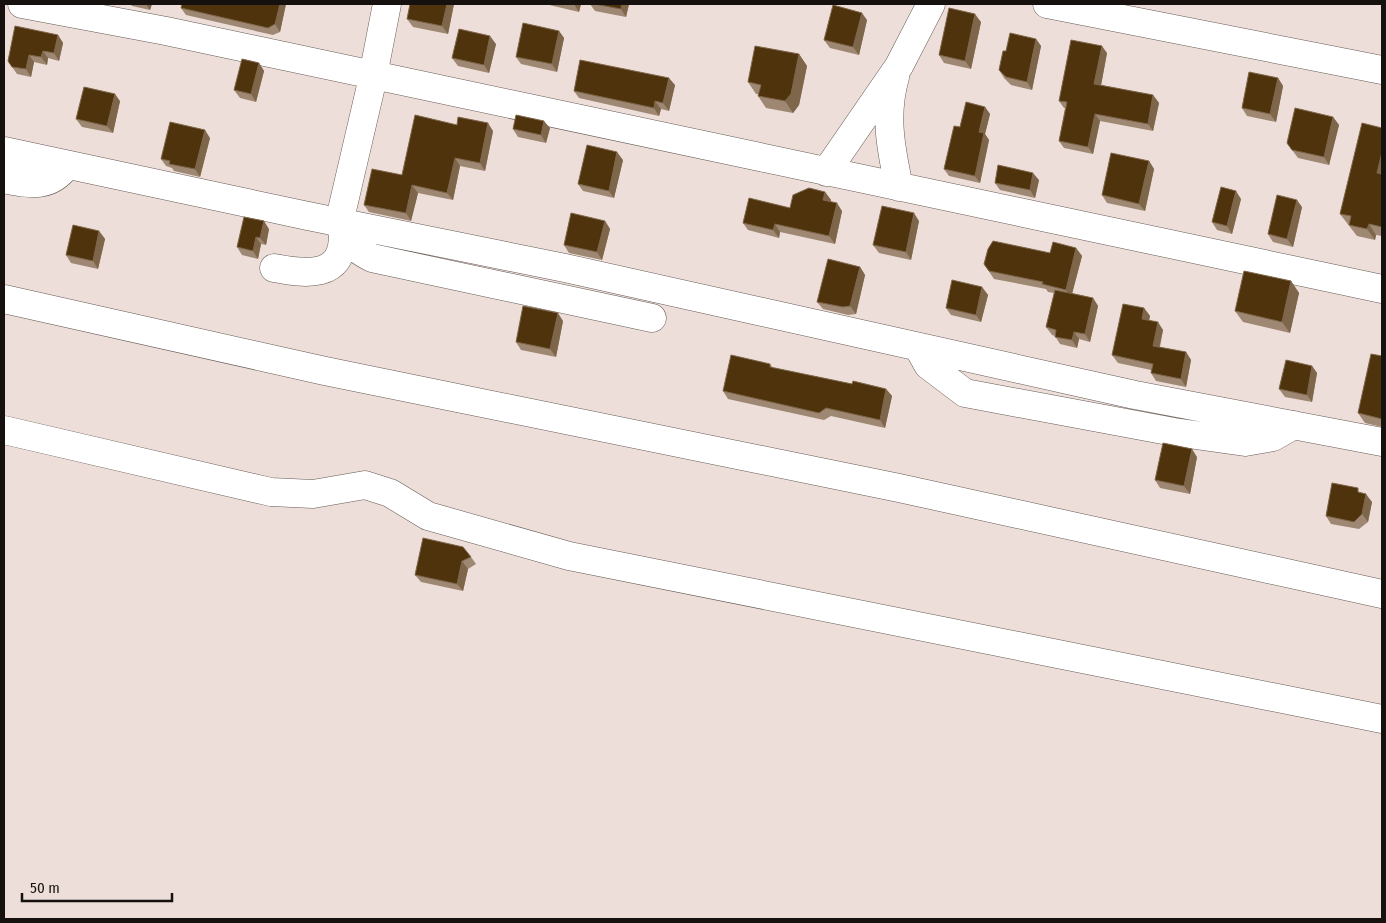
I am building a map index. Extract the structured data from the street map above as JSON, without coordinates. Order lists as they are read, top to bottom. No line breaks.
{"scale_bar":"50 m"}
